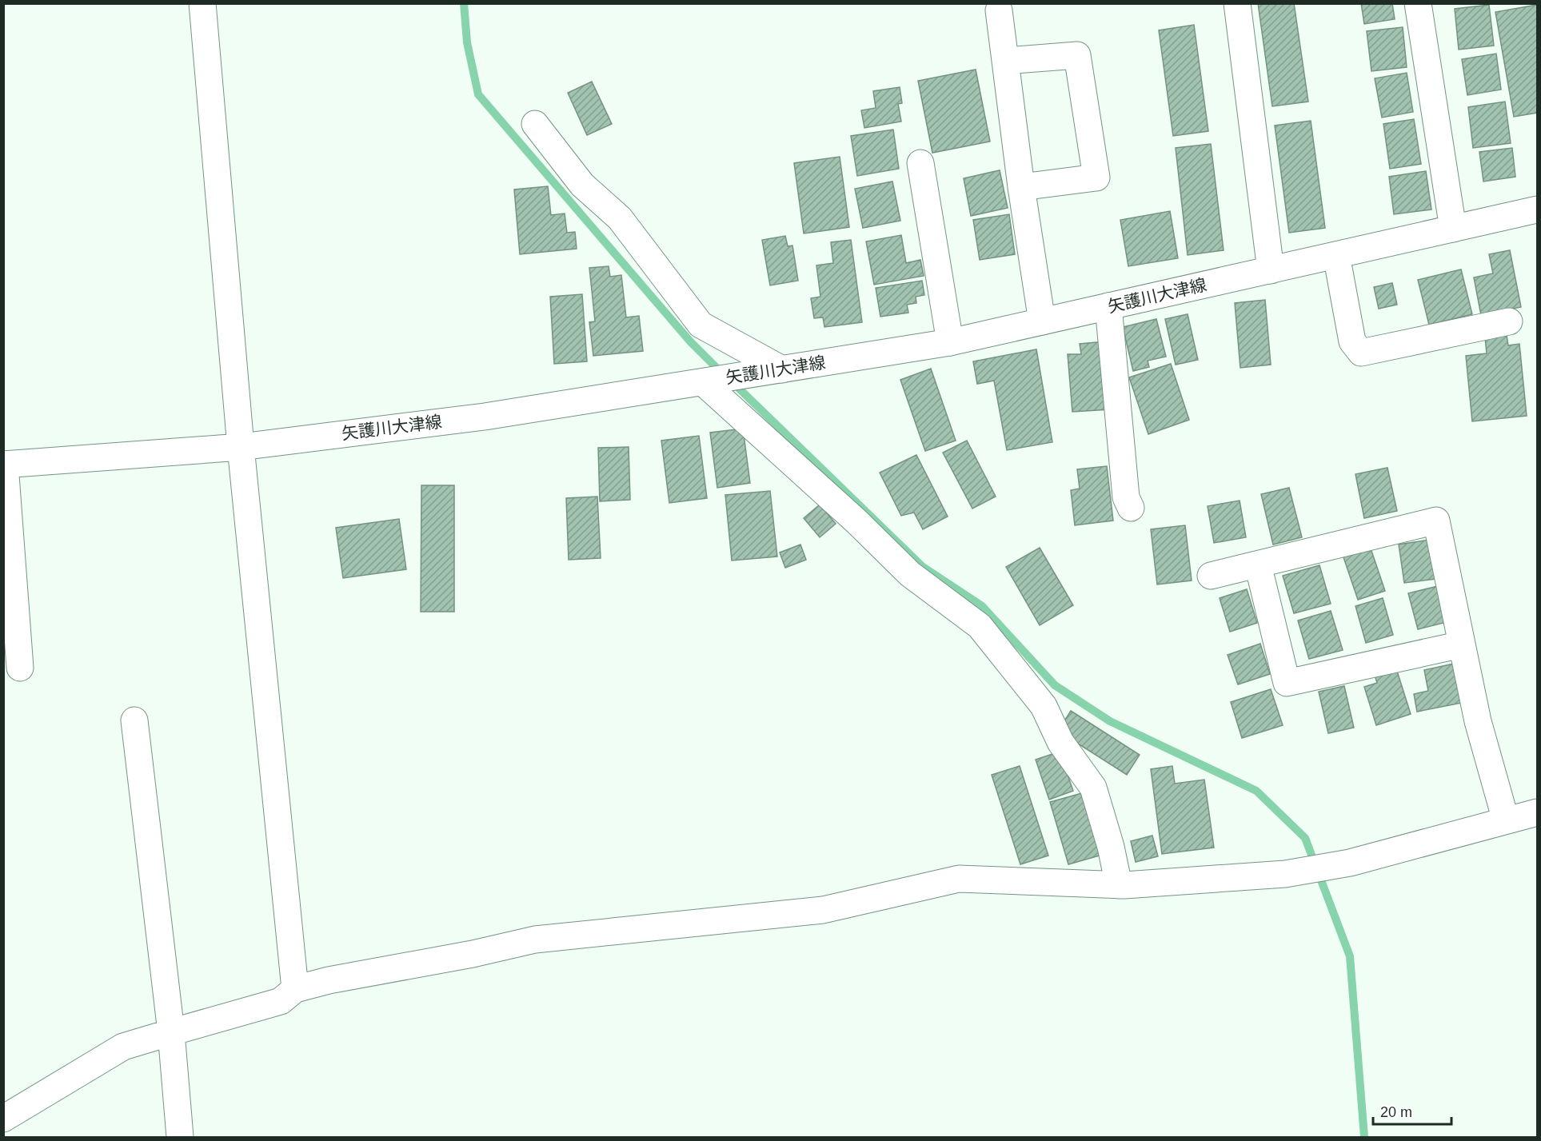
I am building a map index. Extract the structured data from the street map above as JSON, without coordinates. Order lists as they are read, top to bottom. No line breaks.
{"streets":{"street":["矢護川大津線"]},"scale_bar":"20 m"}
